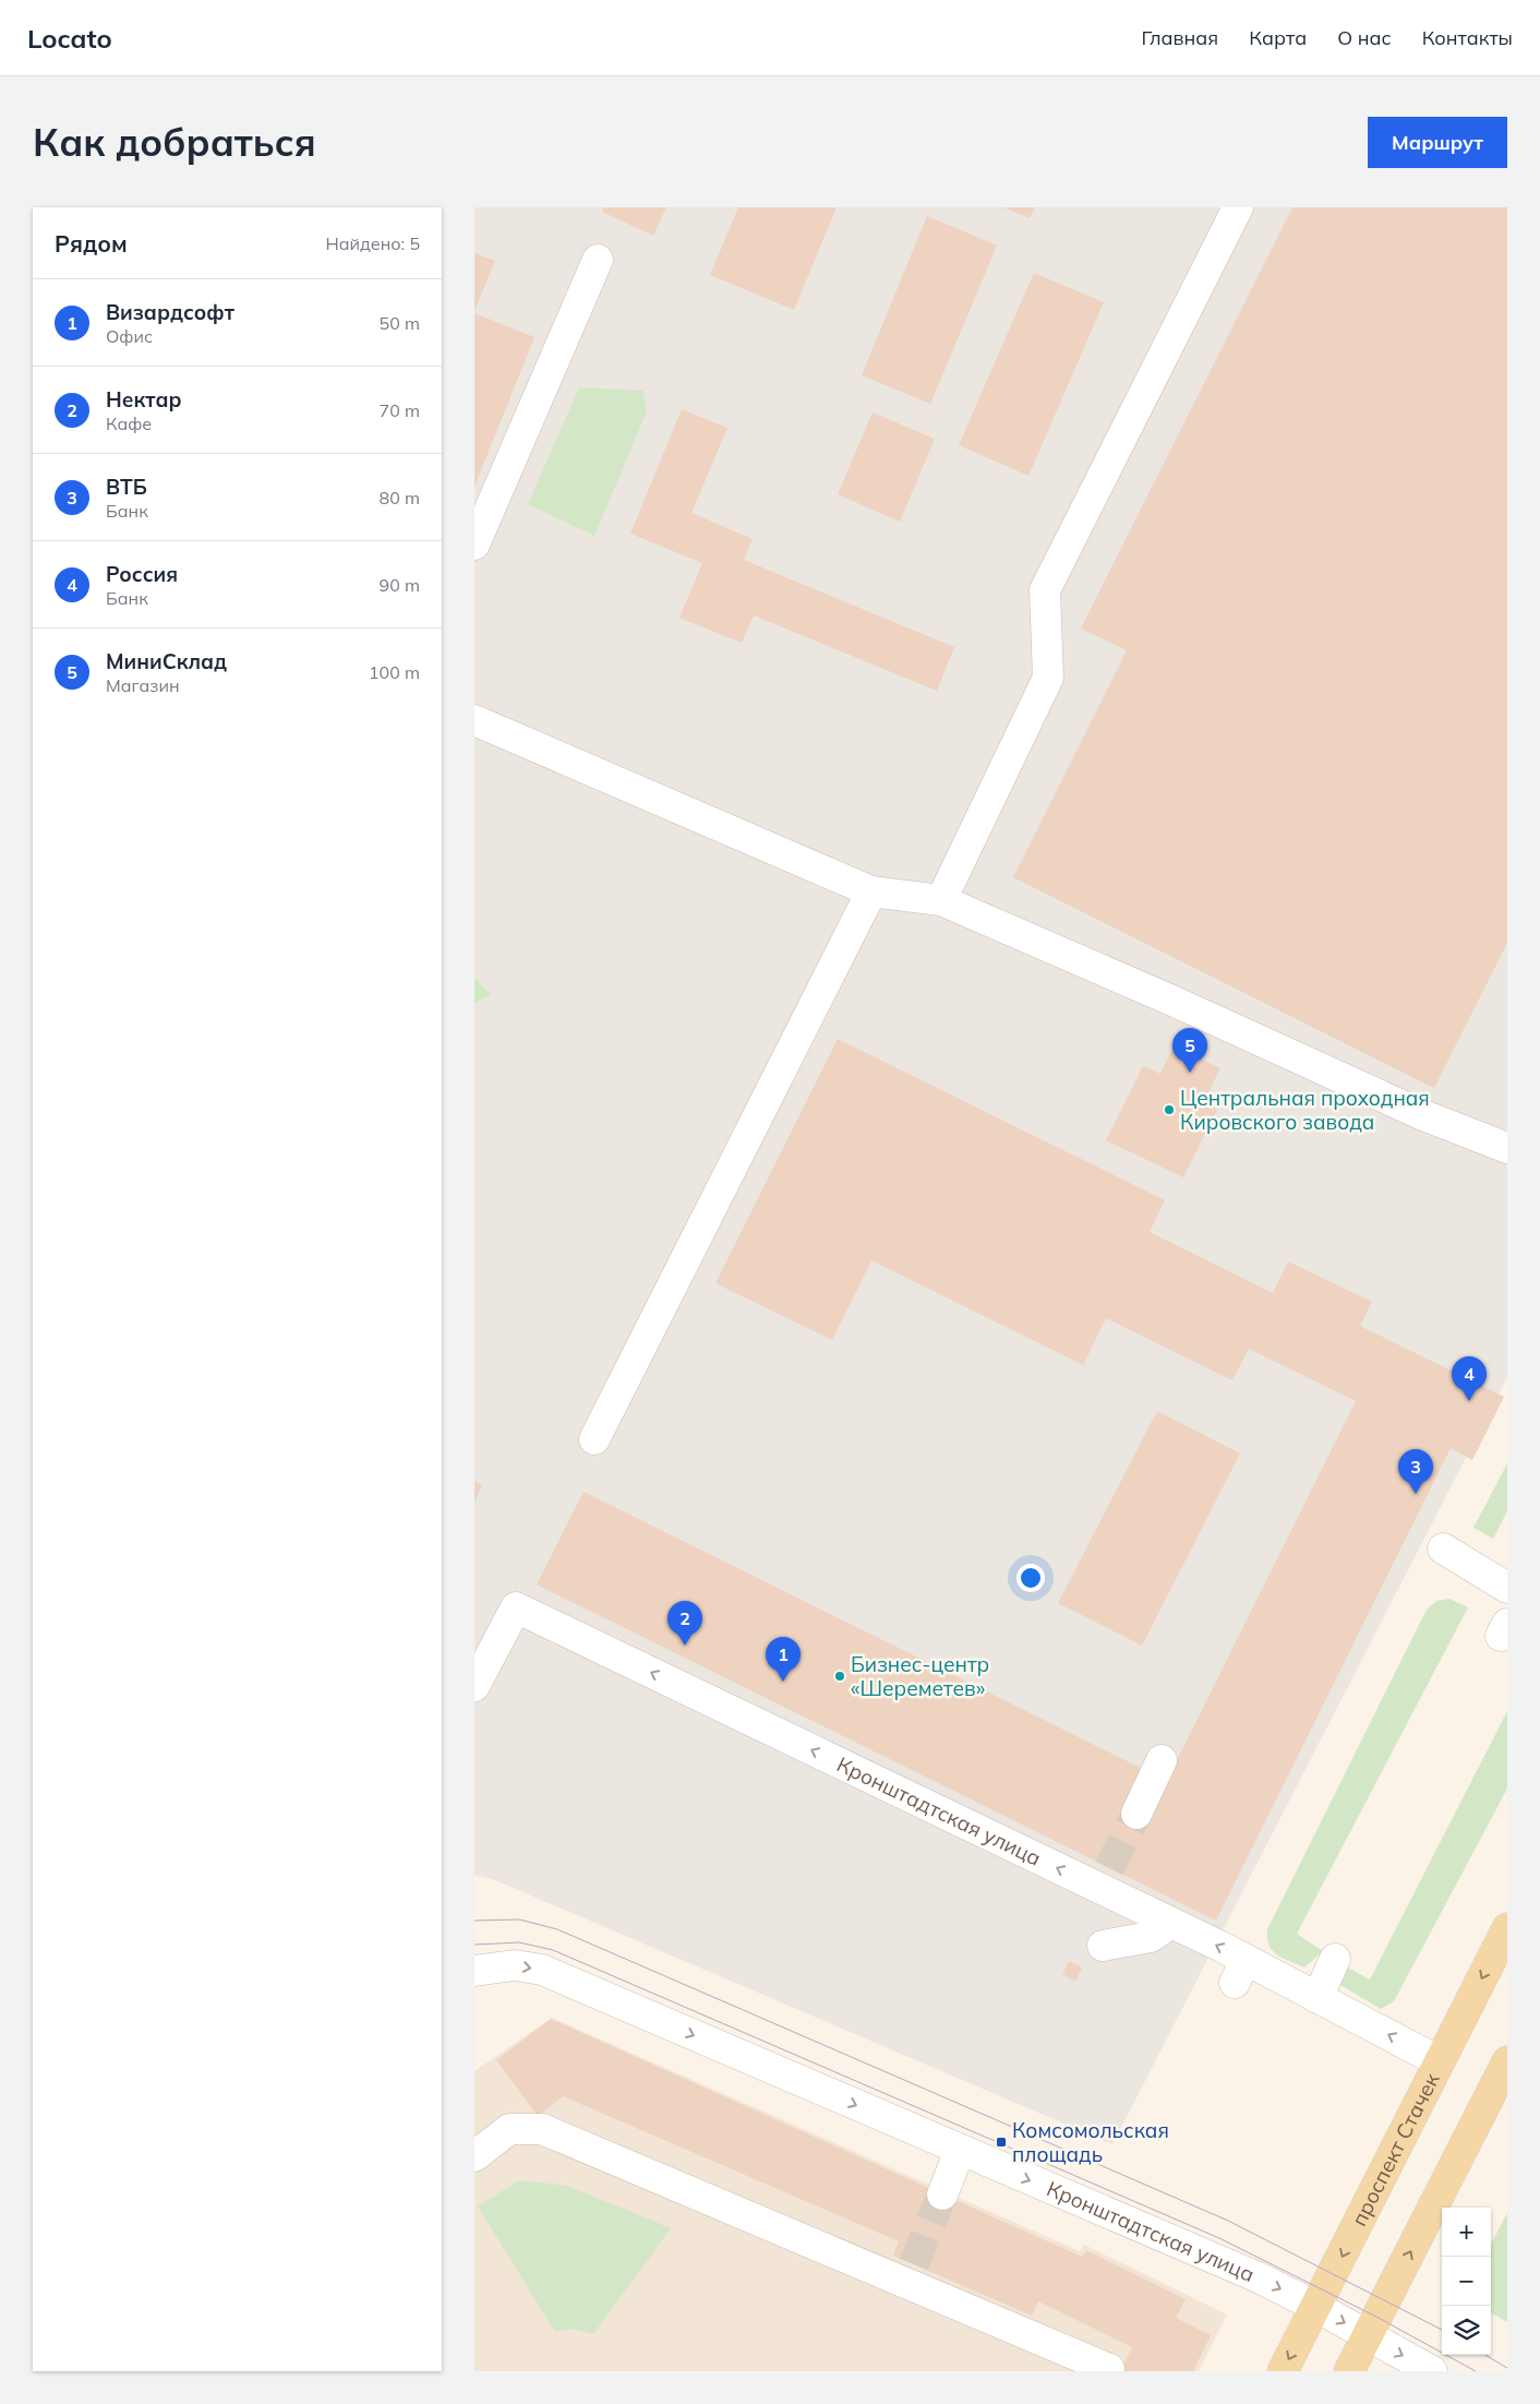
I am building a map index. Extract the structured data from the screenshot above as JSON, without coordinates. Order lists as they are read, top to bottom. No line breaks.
{"streets":{"main road":["проспект Стачек"],"street":["Кронштадтская улица"]},"crossings":[["Кронштадтская улица","проспект Стачек"]],"places":{"other":["Центральная проходная Кировского завода","Бизнес-центр «Шереметев»"],"transit":["Комсомольская площадь"]},"page":{"header":"Locato","nav":["Главная","Карта","О нас","Контакты"],"buttons":"Маршрут","title":"Как добраться","heading":["Рядом","Найдено: 5"],"list":[{"mark":"1","name":"Визардсофт","note":"Офис","value":"50 m"},{"mark":"2","name":"Нектар","note":"Кафе","value":"70 m"},{"mark":"3","name":"ВТБ","note":"Банк","value":"80 m"},{"mark":"4","name":"Россия","note":"Банк","value":"90 m"},{"mark":"5","name":"МиниСклад","note":"Магазин","value":"100 m"}],"pins":["5","4","3","2","1"],"map_buttons":["+","−"]}}
